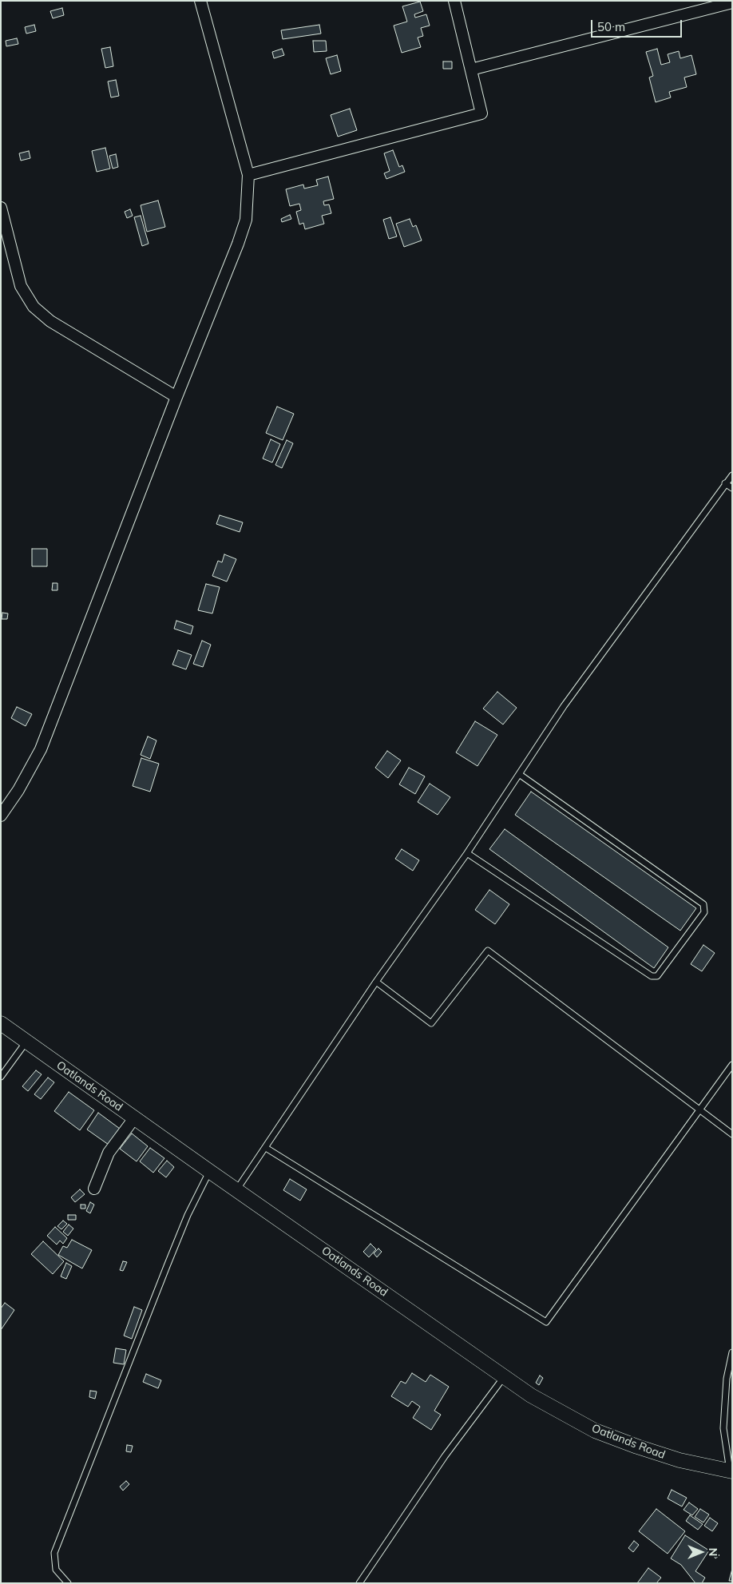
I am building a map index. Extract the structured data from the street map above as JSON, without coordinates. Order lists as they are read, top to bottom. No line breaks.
{"streets":{"street":["Oatlands Road"]},"scale_bar":"50 m","north":"right"}
